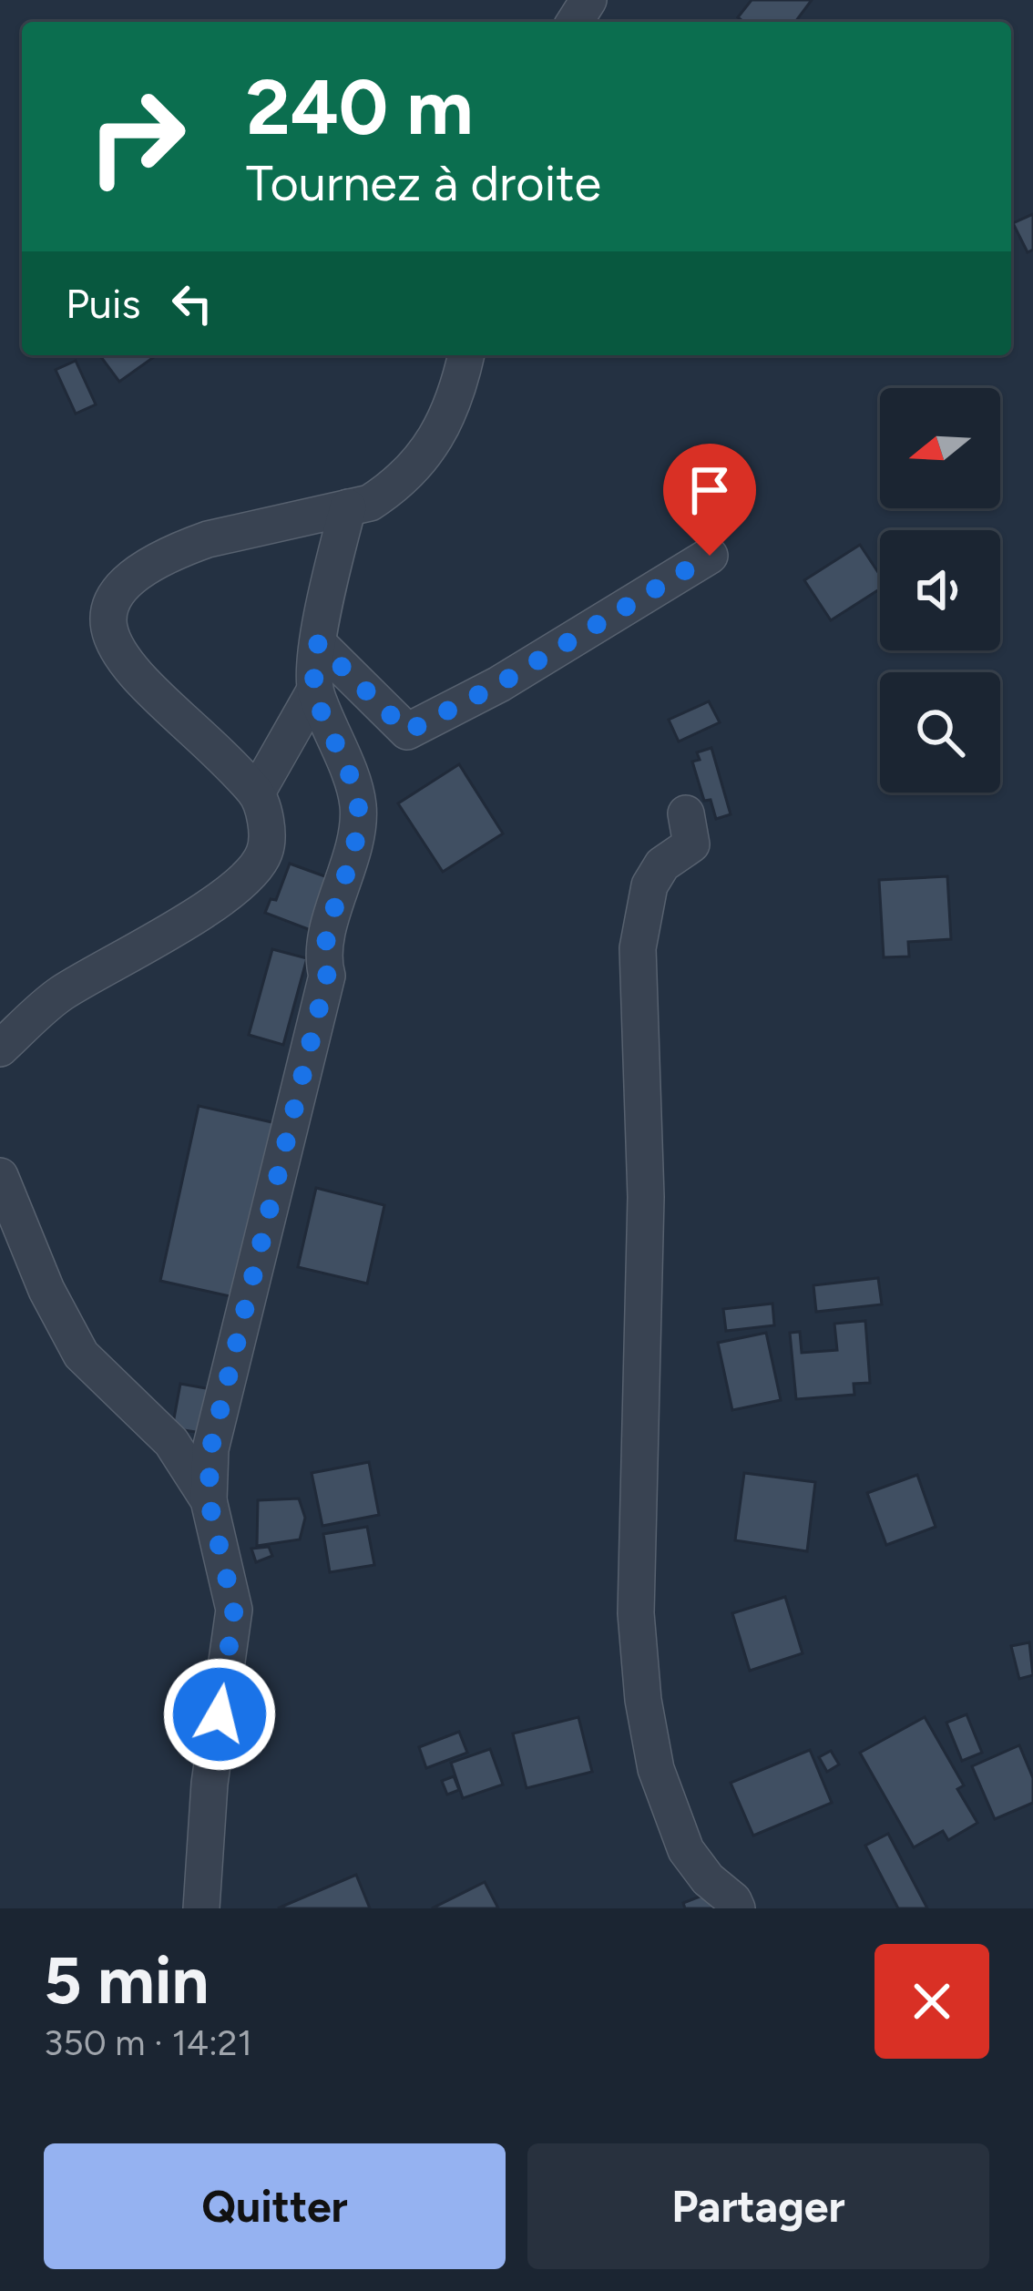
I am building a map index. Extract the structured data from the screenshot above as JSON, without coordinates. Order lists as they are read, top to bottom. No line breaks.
{"north":"left","page":{"turn":["240 m","Tournez à droite"],"then":"Puis","heading":["5 min","350 m · 14:21"],"buttons":["Quitter","Partager"]}}
